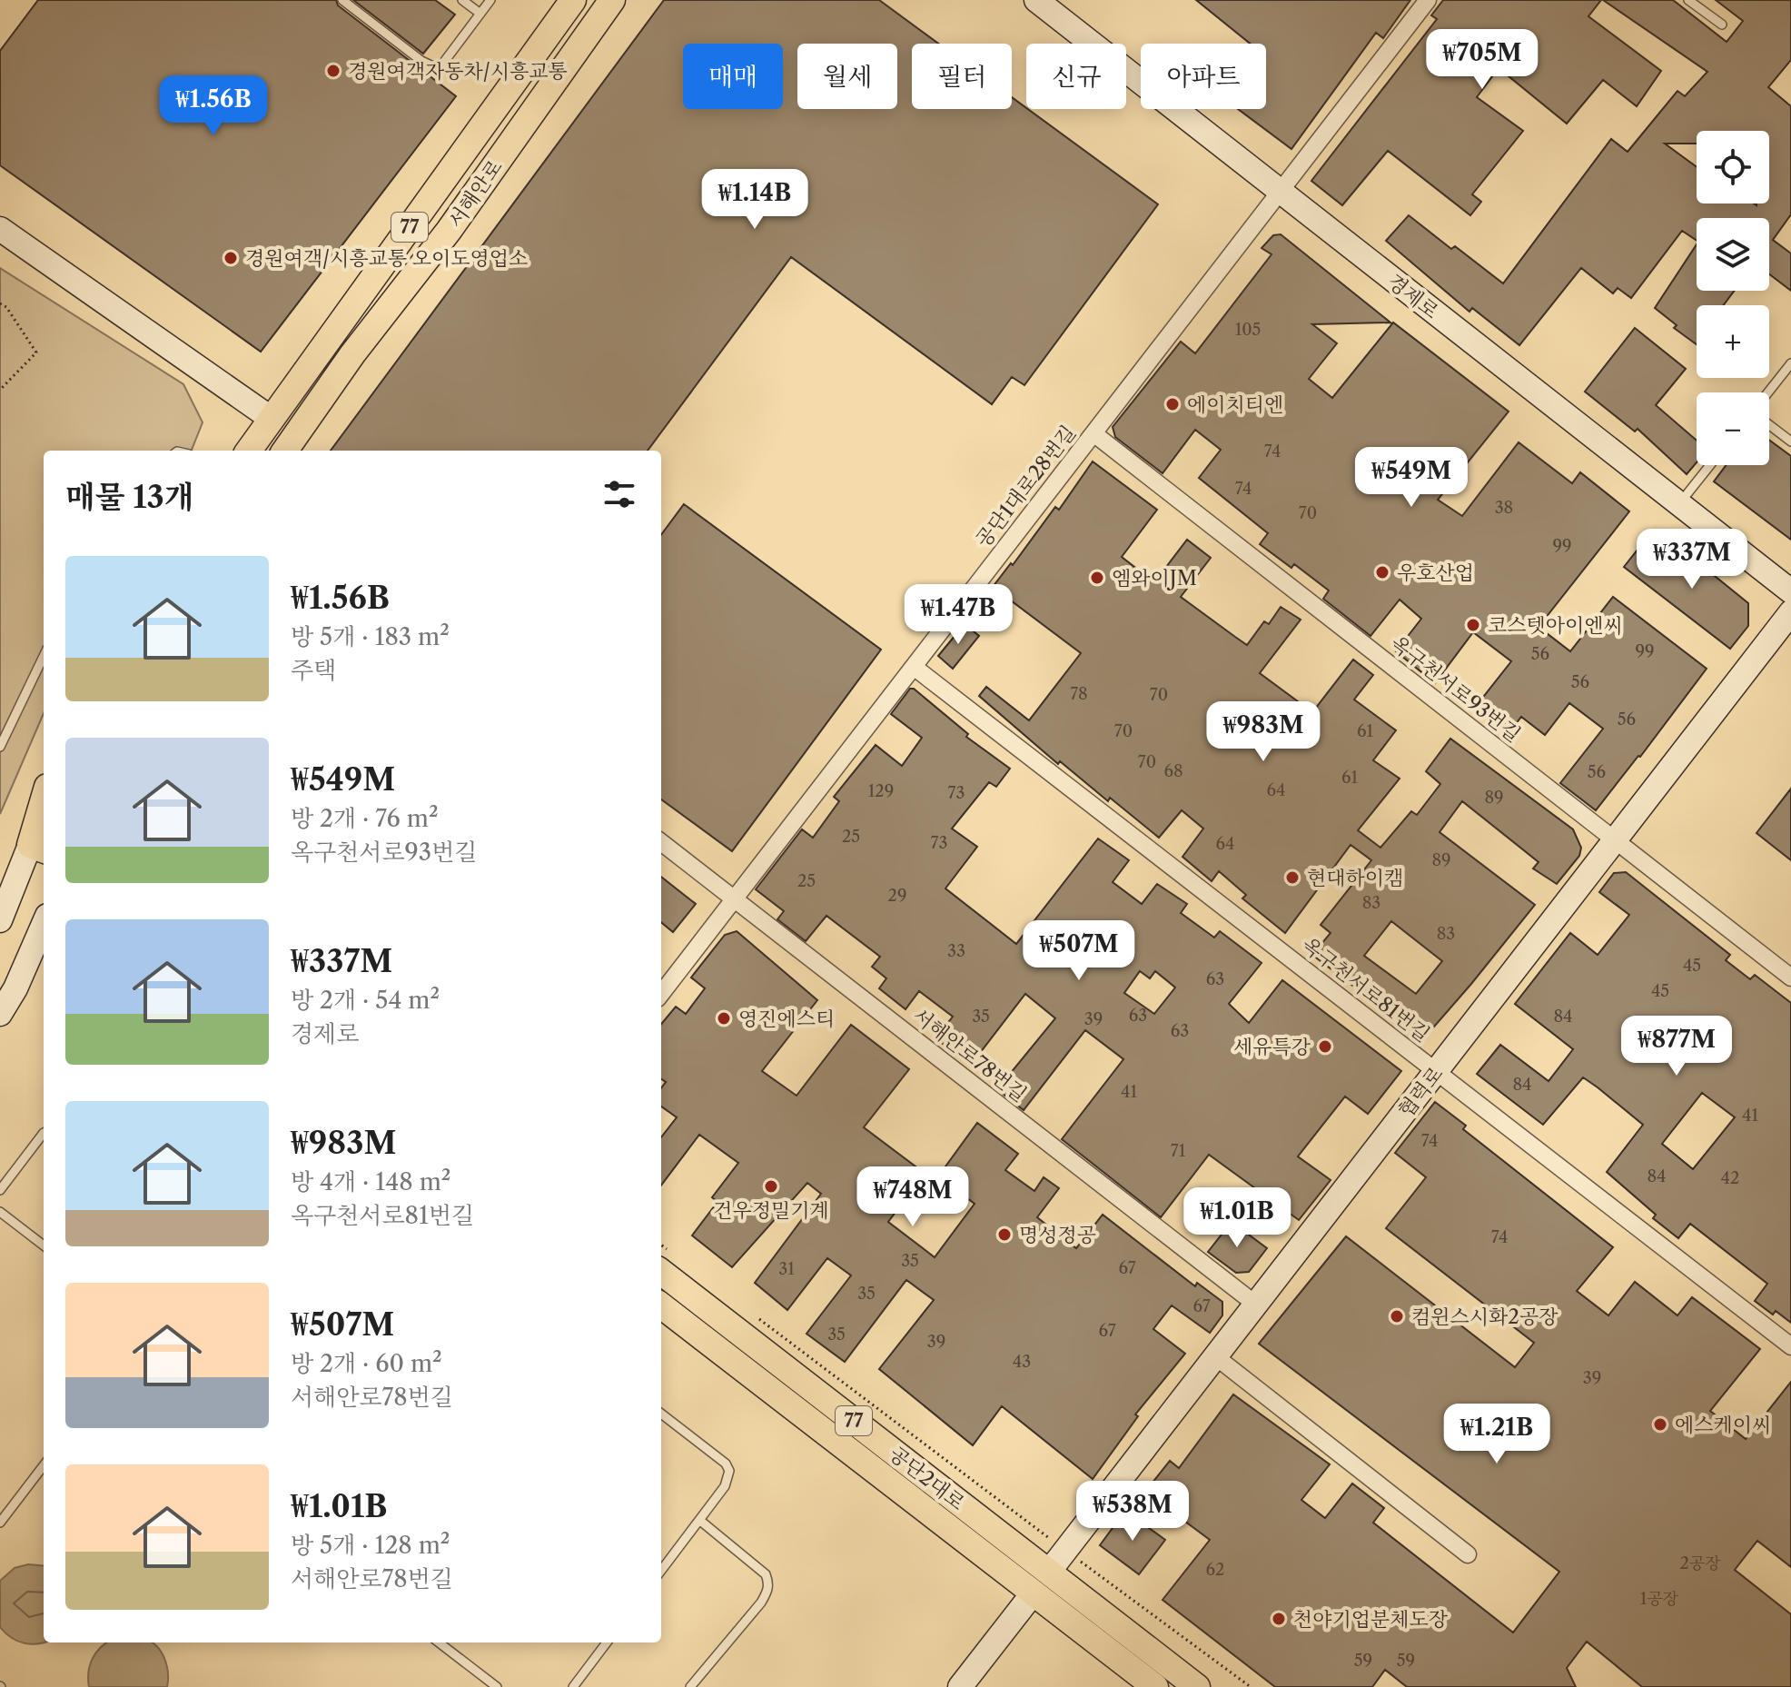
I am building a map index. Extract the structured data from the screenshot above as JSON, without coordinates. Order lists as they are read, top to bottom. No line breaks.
{"streets":{"main road":["서해안로","77","공단2대로"],"street":["경제로","공단1대로28번길","옥구천서로93번길","옥구천서로81번길","서해안로78번길","협력로"]},"crossings":[["경제로","공단1대로28번길"],["공단1대로28번길","옥구천서로93번길"],["공단1대로28번길","옥구천서로81번길"],["공단1대로28번길","서해안로78번길"],["옥구천서로93번길","협력로"],["옥구천서로81번길","협력로"],["서해안로78번길","협력로"],["협력로","공단2대로"]],"places":["경원여객자동차/시흥교통","경원여객/시흥교통 오이도영업소","에이치티엔","우호산업","엠와이JM","코스텟아이엔씨","현대하이캠","영진에스티","세유특강","건우정밀기계","명성정공","컴윈스시화2공장","에스케이씨","천야기업분체도장"],"house_numbers":["105","74","74","38","70","99","99","56","56","78","70","56","70","61","70","68","56","61","64","129","73","89","25","73","64","89","25","29","83","83","33","45","63","45","63","35","84","39","63","84","41","41","74","71","84","42","74","35","67","31","35","67","67","35","39","43","39","2공장","62","1공장","59","59"],"page":{"price":["₩705M","₩1.56B","₩1.14B","₩549M","₩337M","₩1.47B","₩983M","₩507M","₩877M","₩748M","₩1.01B","₩1.21B","₩538M"],"chip":["매매","월세","필터","신규","아파트"],"map_buttons":["+","−"],"heading":"매물 13개","list":[{"name":"₩1.56B","note":"방 5개 · 183 m² · 주택"},{"name":"₩549M","note":"방 2개 · 76 m² · 옥구천서로93번길"},{"name":"₩337M","note":"방 2개 · 54 m² · 경제로"},{"name":"₩983M","note":"방 4개 · 148 m² · 옥구천서로81번길"},{"name":"₩507M","note":"방 2개 · 60 m² · 서해안로78번길"},{"name":"₩1.01B","note":"방 5개 · 128 m² · 서해안로78번길"}]}}
